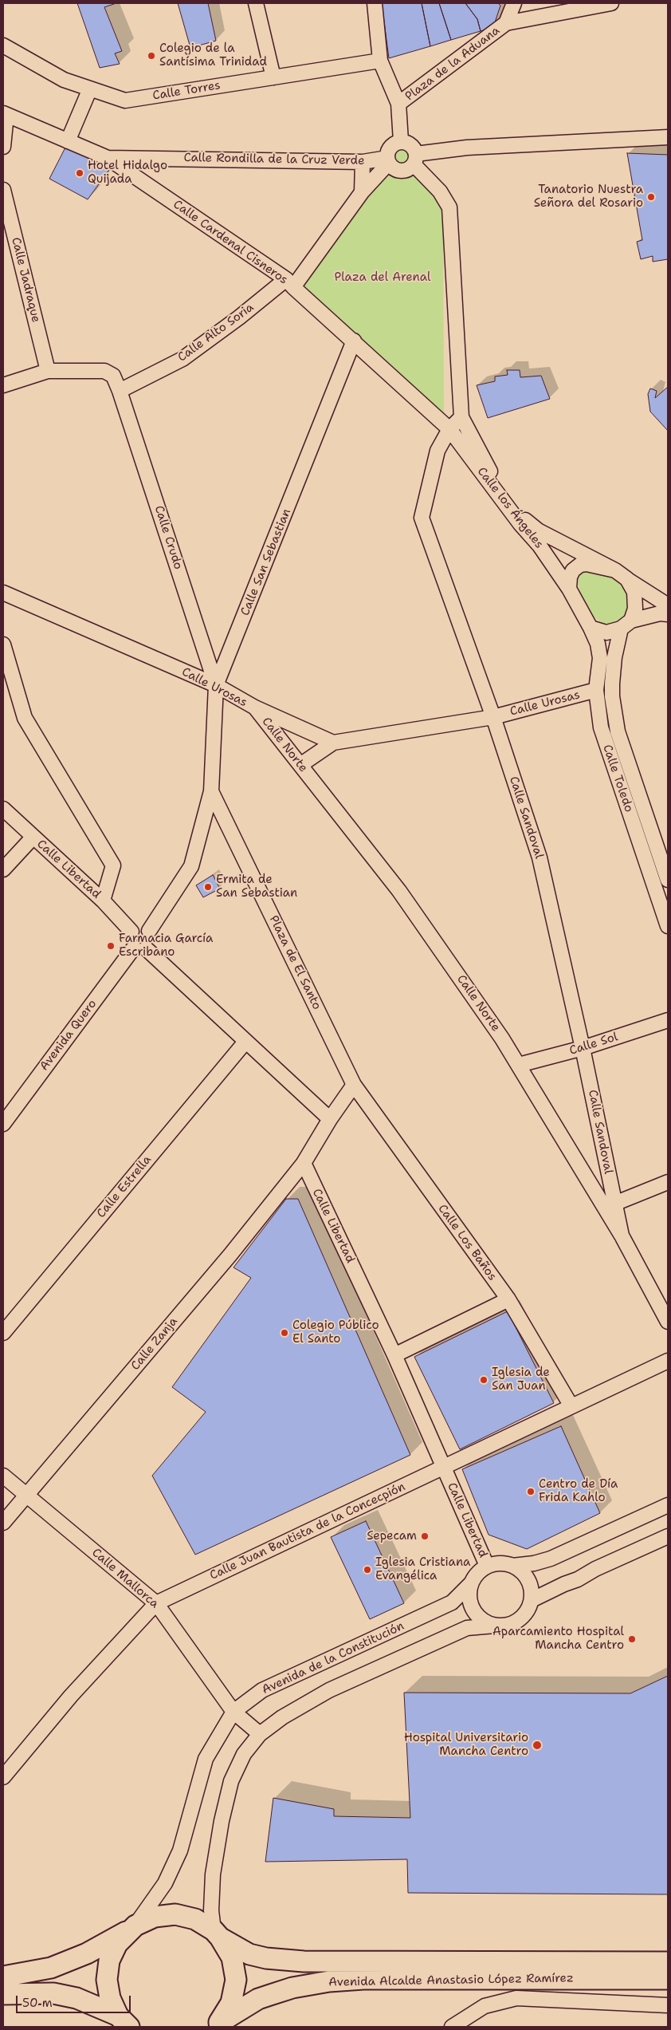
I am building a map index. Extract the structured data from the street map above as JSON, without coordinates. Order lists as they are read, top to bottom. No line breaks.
{"streets":{"street":["Plaza de la Aduana","Calle Torres","Calle Rondilla de la Cruz Verde","Calle Cardenal Cisneros","Calle Jadraque","Calle Alto Soria","Calle los Ángeles","Calle Crudo","Calle San Sebastian","Calle Urosas","Calle Norte","Calle Toledo","Calle Sandoval","Calle Libertad","Plaza de El Santo","Avenida Quero","Calle Sol","Calle Estrella","Calle Los Baños","Calle Zanja","Calle Juan Bautista de la Concecpión","Calle Mallorca","Avenida de la Constitución","Avenida Alcalde Anastasio López Ramírez"]},"crossings":[["Plaza de la Aduana","Calle Torres"],["Plaza de la Aduana","Calle Rondilla de la Cruz Verde"],["Calle Rondilla de la Cruz Verde","Calle Cardenal Cisneros"],["Calle Cardenal Cisneros","Calle Alto Soria"],["Calle Jadraque","Calle Crudo"],["Calle Alto Soria","Calle Crudo"],["Calle los Ángeles","Calle Toledo"],["Calle los Ángeles","Calle Sandoval"],["Calle Crudo","Calle San Sebastian"],["Calle Crudo","Calle Urosas"],["Calle San Sebastian","Calle Urosas"],["Calle San Sebastian","Plaza de El Santo"],["Calle Urosas","Calle Norte"],["Calle Urosas","Calle Toledo"],["Calle Urosas","Calle Sandoval"],["Calle Norte","Calle Sandoval"],["Calle Norte","Calle Sol"],["Calle Sandoval","Calle Sol"],["Calle Libertad","Avenida Quero"],["Calle Libertad","Calle Zanja"],["Calle Libertad","Calle Juan Bautista de la Concecpión"],["Calle Libertad","Avenida de la Constitución"],["Plaza de El Santo","Calle Los Baños"],["Calle Los Baños","Calle Juan Bautista de la Concecpión"],["Calle Zanja","Calle Mallorca"],["Calle Juan Bautista de la Concecpión","Calle Mallorca"],["Calle Mallorca","Avenida de la Constitución"],["Avenida de la Constitución","Avenida Alcalde Anastasio López Ramírez"]],"parks":["Plaza del Arenal"],"places":["Colegio de la Santísima Trinidad","Hotel Hidalgo Quijada","Tanatorio Nuestra Señora del Rosario","Ermita de San Sebastian","Farmacia García Escribano","Colegio Público El Santo","Iglesia de San Juan","Centro de Día Frida Kahlo","Sepecam","Iglesia Cristiana Evangélica","Aparcamiento Hospital Mancha Centro","Hospital Universitario Mancha Centro"],"scale_bar":"50 m"}
